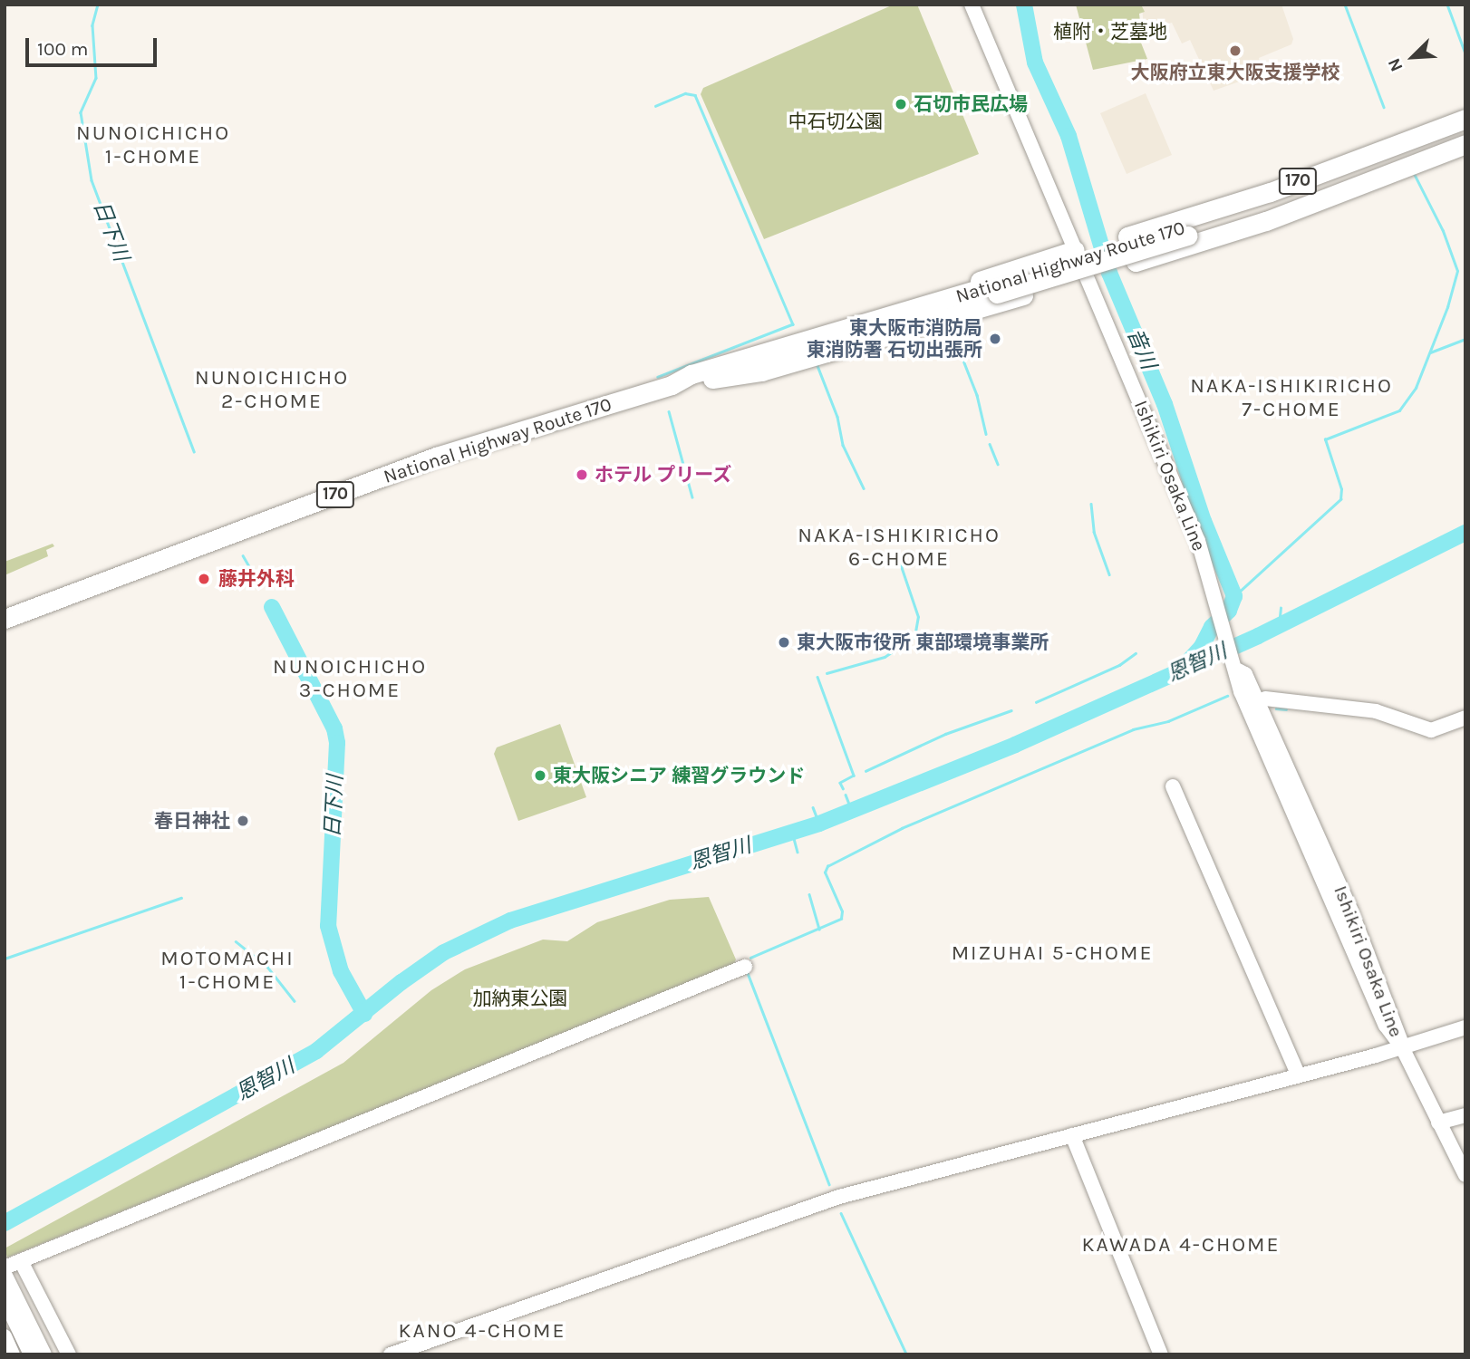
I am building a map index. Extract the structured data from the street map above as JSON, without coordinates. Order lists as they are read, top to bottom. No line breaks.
{"streets":{"highway":["170","National Highway Route 170"],"street":["Ishikiri Osaka Line"]},"districts":["NUNOICHICHO 1-CHOME","NUNOICHICHO 2-CHOME","NAKA-ISHIKIRICHO 7-CHOME","NAKA-ISHIKIRICHO 6-CHOME","NUNOICHICHO 3-CHOME","MIZUHAI 5-CHOME","MOTOMACHI 1-CHOME","KAWADA 4-CHOME","KANO 4-CHOME"],"water":["日下川","音川","恩智川"],"parks":["植附・芝墓地","中石切公園","加納東公園"],"places":["大阪府立東大阪支援学校","石切市民広場","東大阪市消防局 東消防署 石切出張所","ホテル プリーズ","藤井外科","東大阪市役所 東部環境事業所","東大阪シニア 練習グラウンド","春日神社"],"scale_bar":"100 m","north":"bottom left"}
